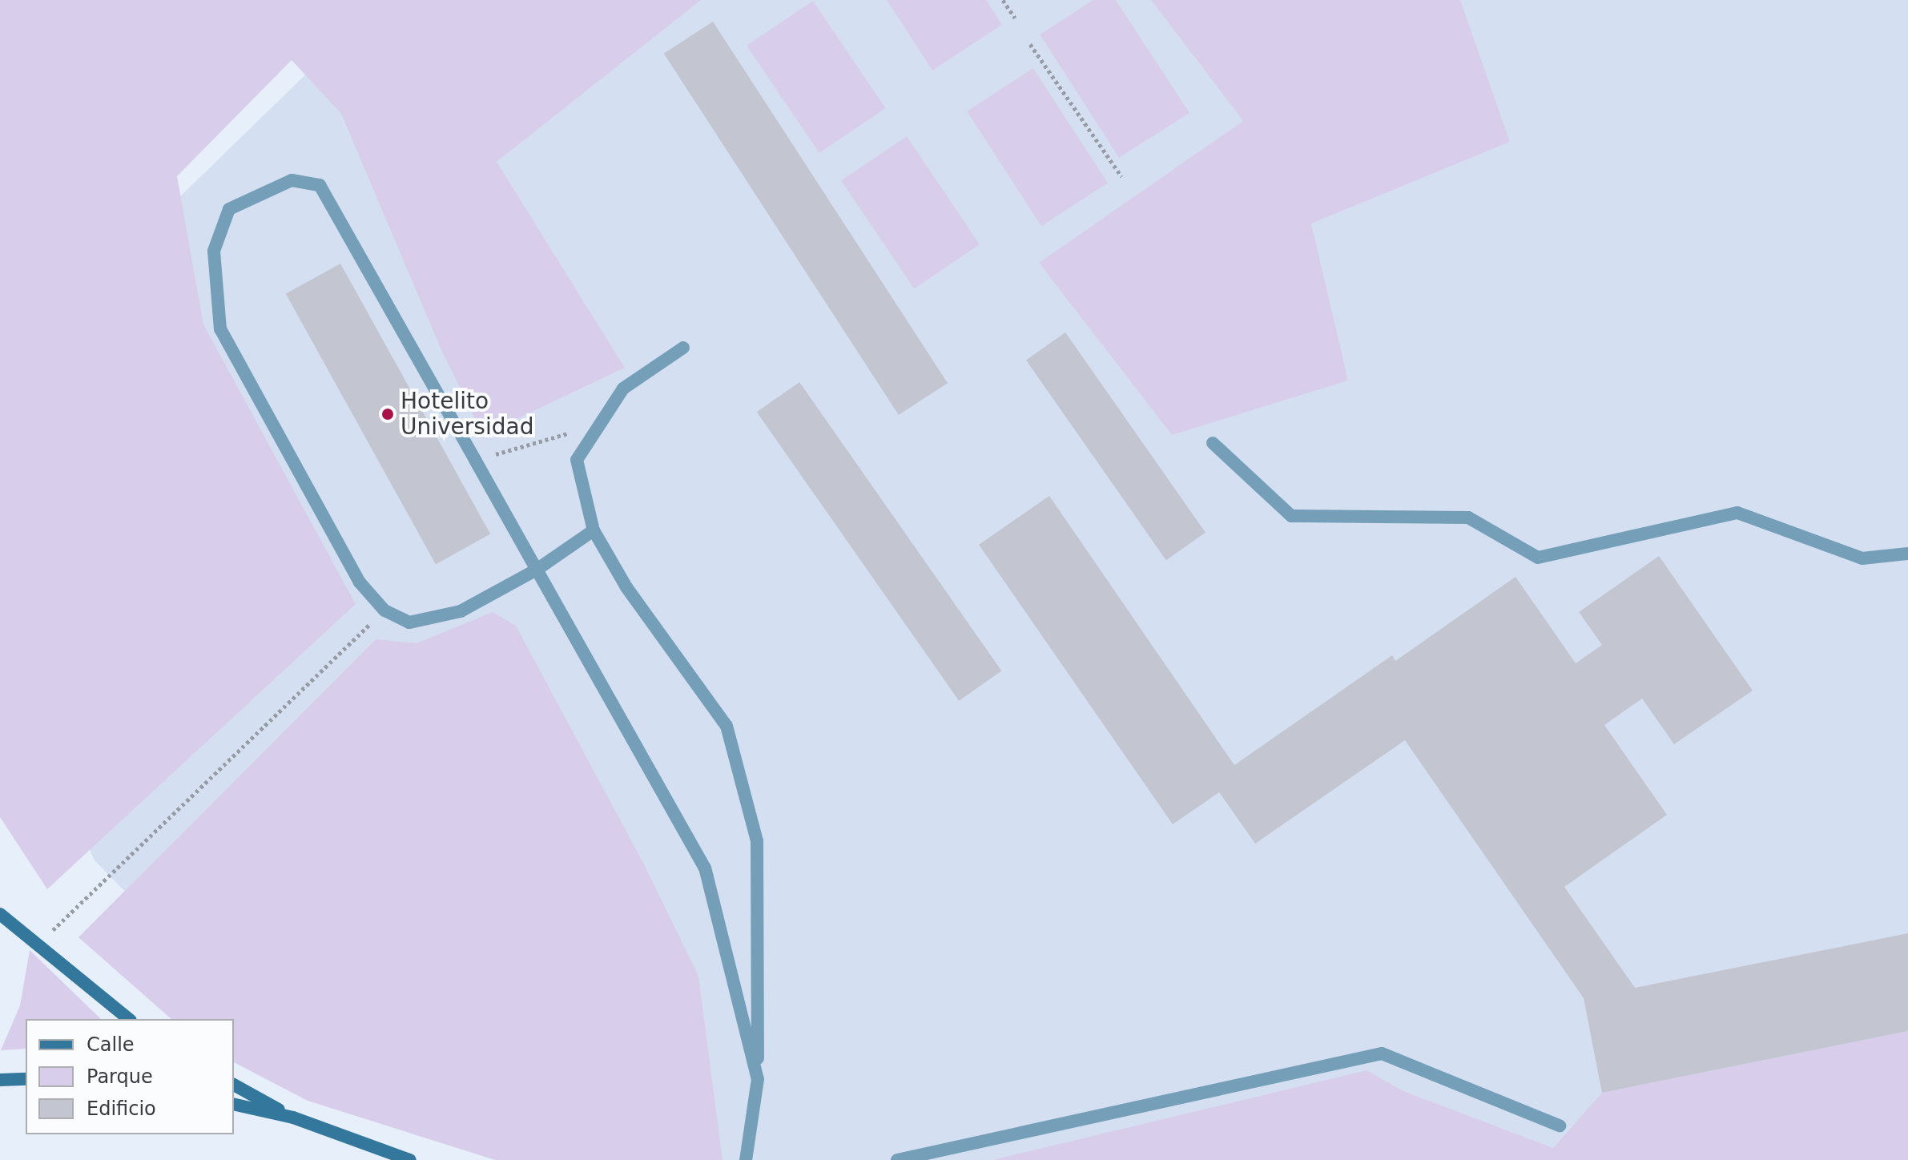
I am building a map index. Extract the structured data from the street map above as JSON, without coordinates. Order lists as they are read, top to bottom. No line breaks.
{"places":["Hotelito Universidad"],"legend":["Calle","Parque","Edificio"]}
